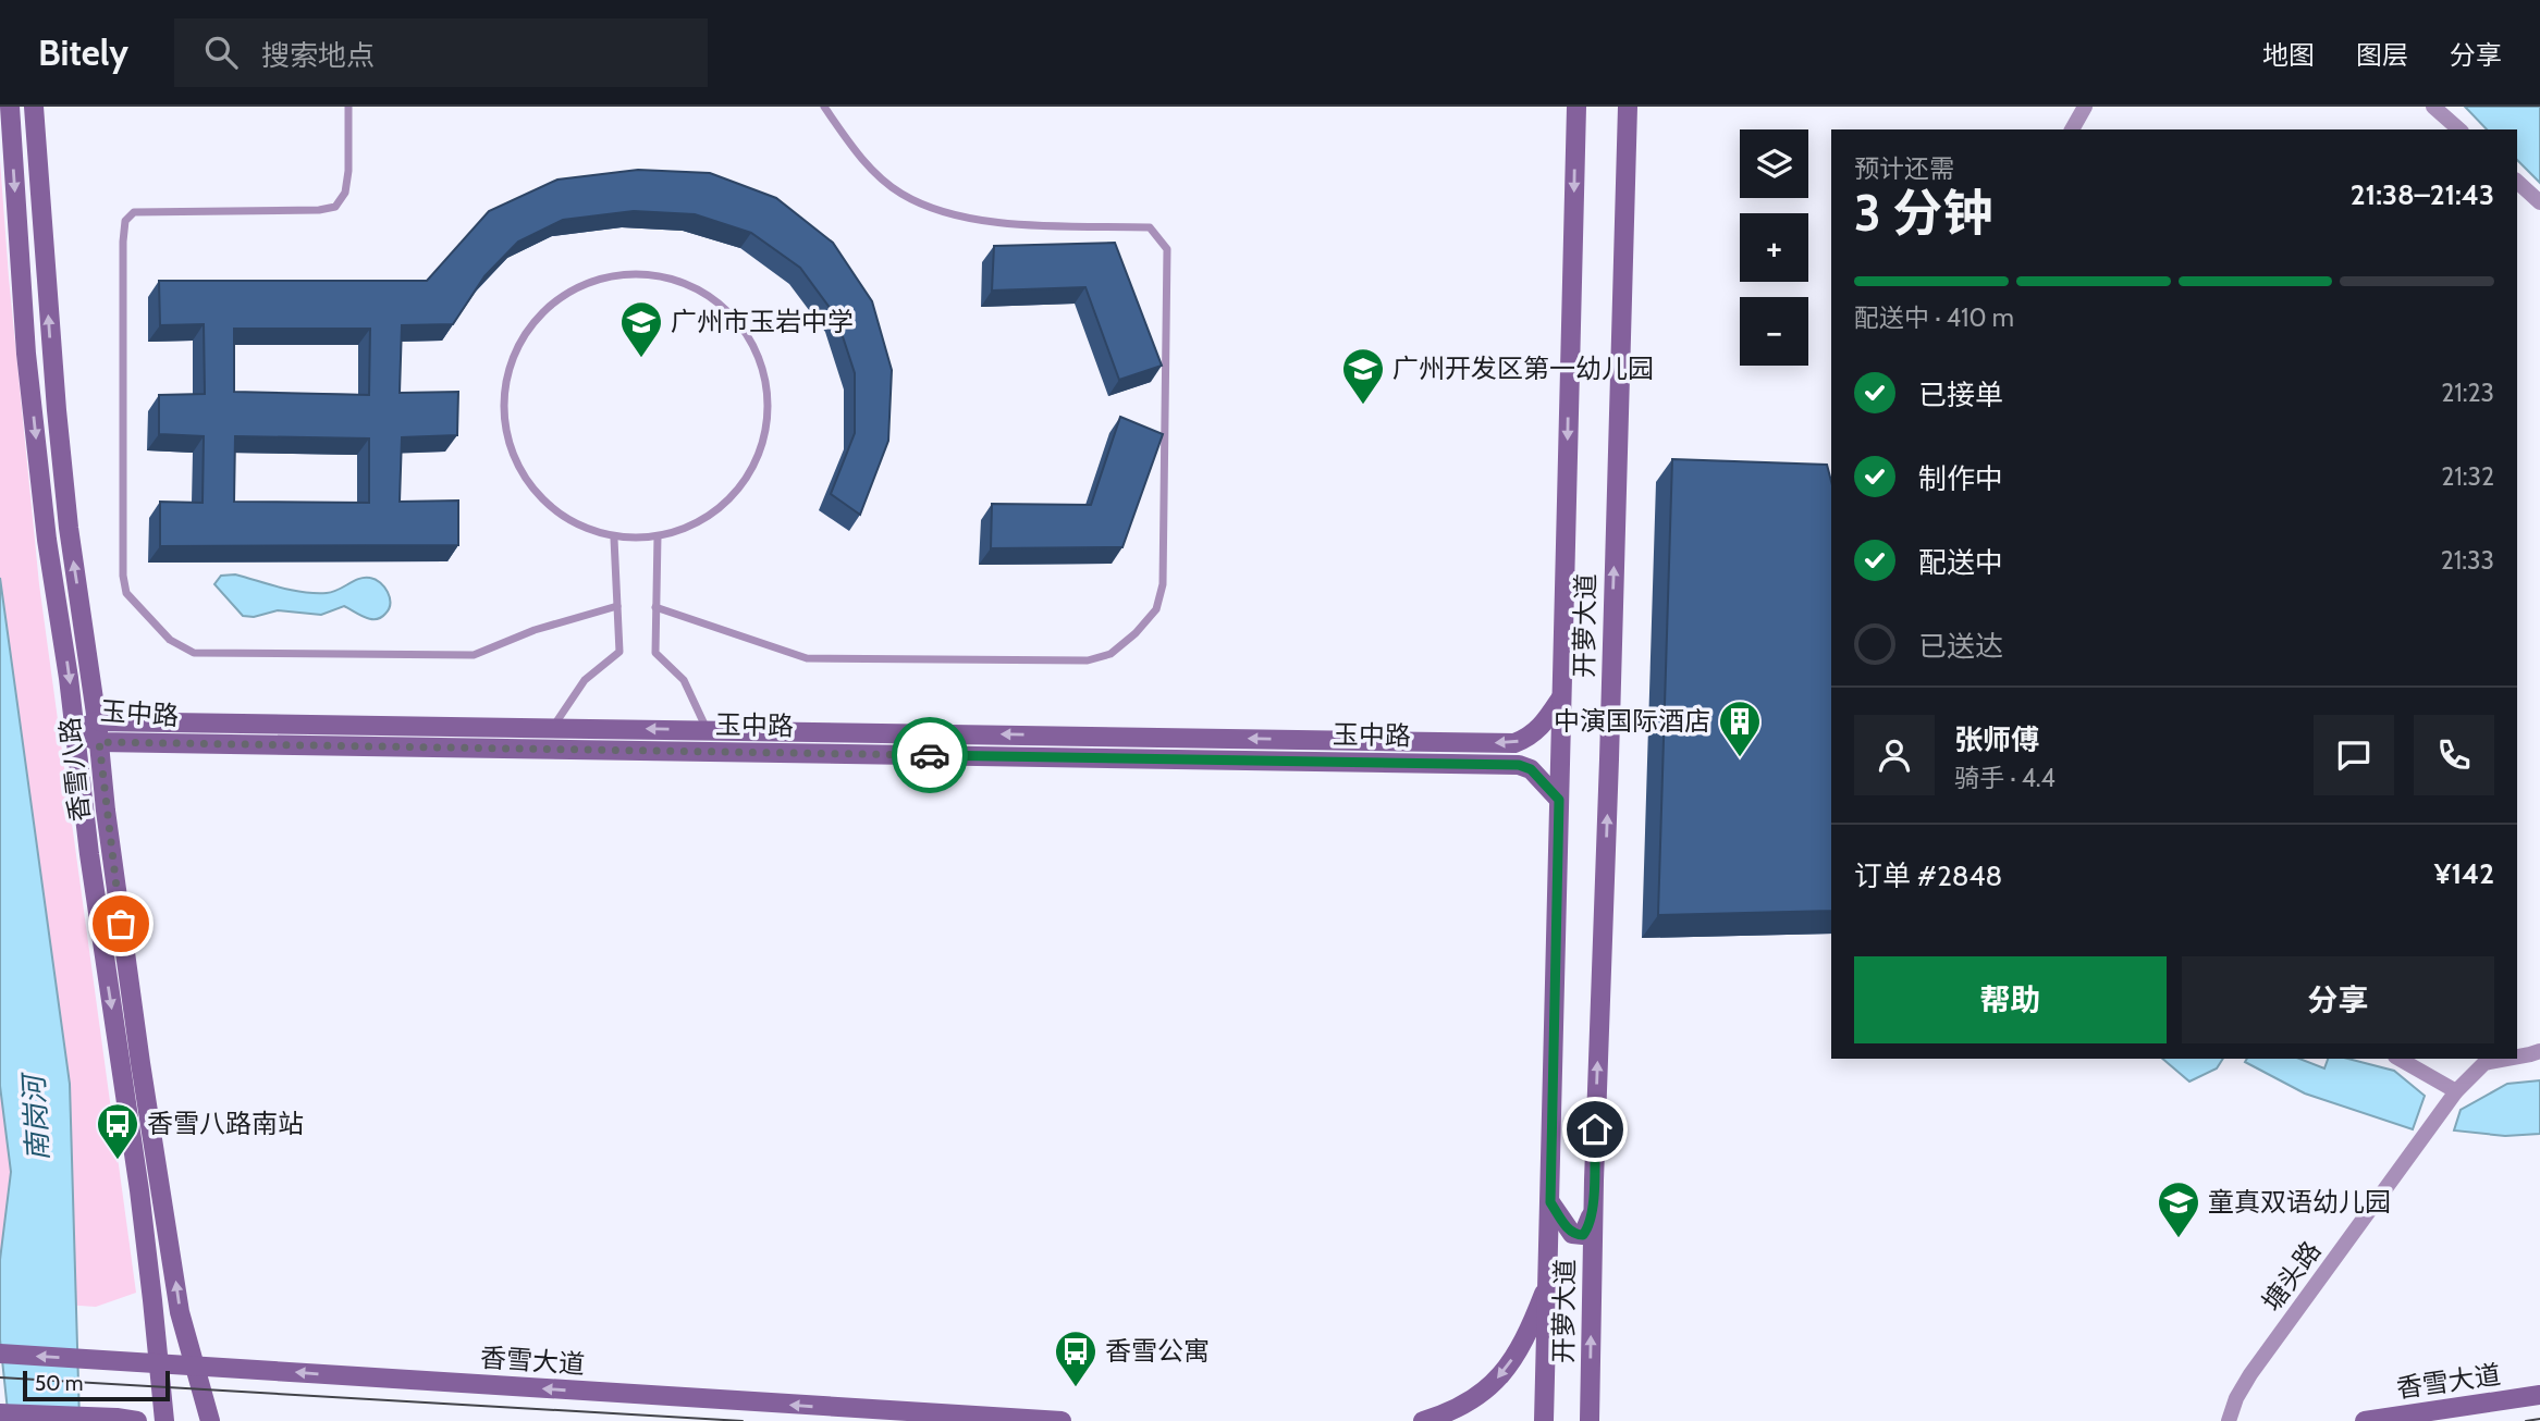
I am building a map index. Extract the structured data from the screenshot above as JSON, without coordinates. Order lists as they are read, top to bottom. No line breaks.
{"streets":{"street":["开萝大道","玉中路","香雪八路","塘头路","香雪大道"]},"crossings":[["开萝大道","玉中路"],["玉中路","香雪八路"],["香雪八路","香雪大道"]],"one_way":["香雪大道"],"water":["南岗河"],"places":{"school or university":["广州市玉岩中学","广州开发区第一幼儿园","童真双语幼儿园"],"building":["中演国际酒店"],"bus stop":["香雪八路南站","香雪公寓"]},"scale_bar":"50 m","page":{"header":"Bitely","search":"搜索地点","nav":["地图","图层","分享"],"map_buttons":["+","−"],"heading":["3 分钟","预计还需","21:38–21:43"],"panel":["张师傅","骑手 · 4.4","订单 #2848","¥142"],"bar":"配送中 · 410 m","list":[["已接单","21:23"],["制作中","21:32"],["配送中","21:33"],"已送达"],"buttons":["帮助","分享"],"scale":"50 m"}}
